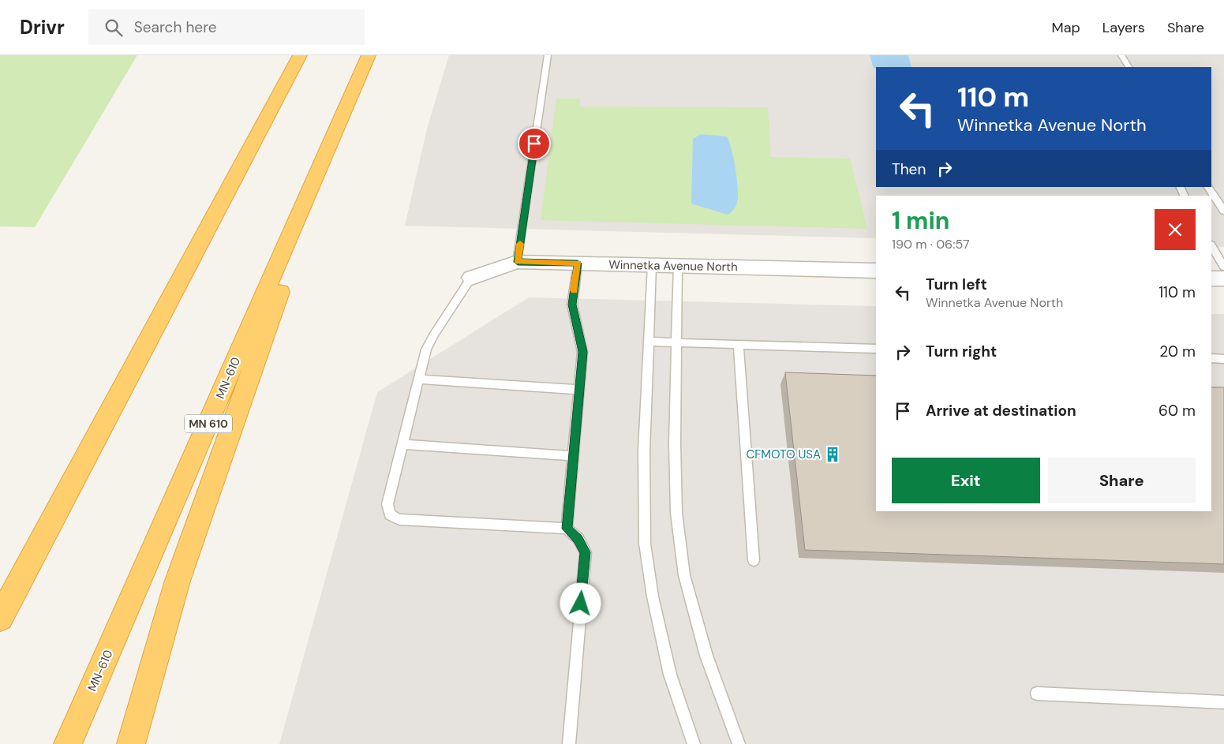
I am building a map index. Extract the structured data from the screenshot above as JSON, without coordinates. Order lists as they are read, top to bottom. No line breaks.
{"streets":{"highway":["MN-610","MN 610"],"street":["Winnetka Avenue North"]},"places":{"building":["CFMOTO USA"]},"page":{"header":"Drivr","search":"Search here","nav":["Map","Layers","Share"],"turn":["110 m","Winnetka Avenue North"],"then":"Then","heading":["1 min","190 m · 06:57"],"list":[{"name":"Turn left","note":"Winnetka Avenue North","value":"110 m"},{"name":"Turn right","value":"20 m"},{"name":"Arrive at destination","value":"60 m"}],"buttons":["Exit","Share"]}}
